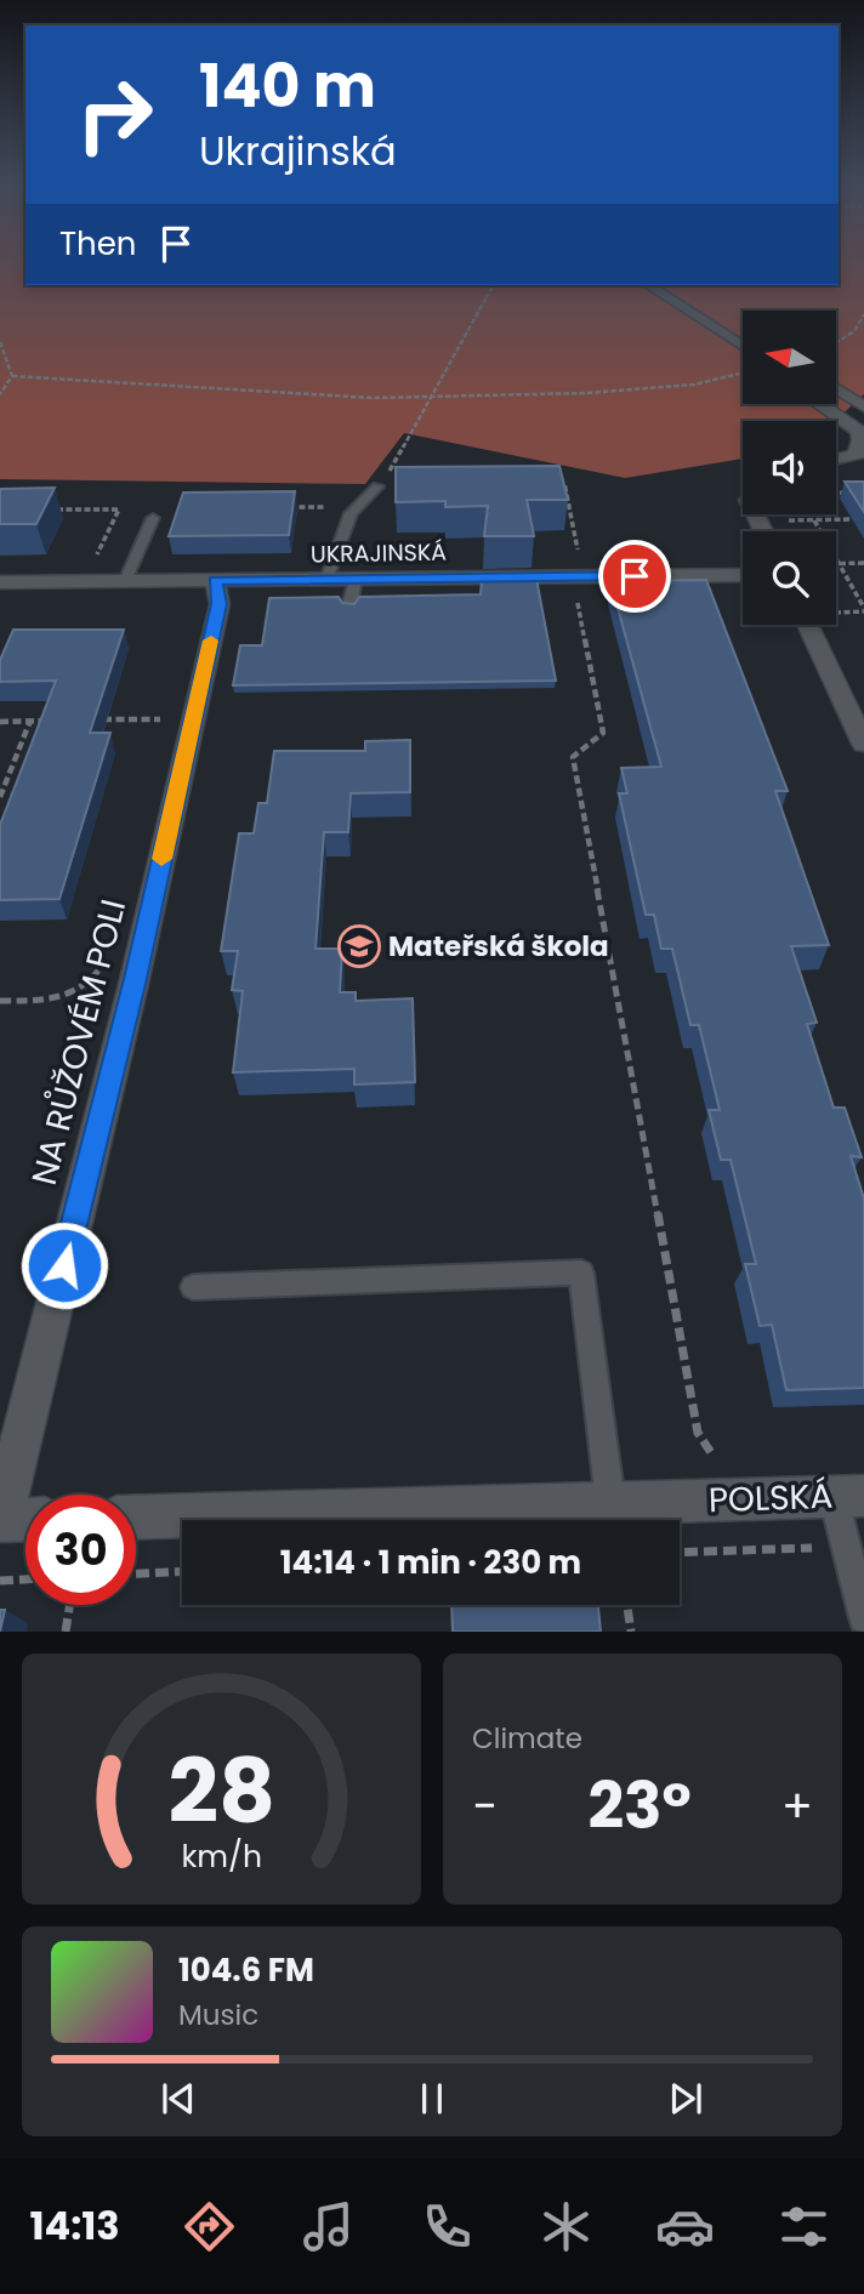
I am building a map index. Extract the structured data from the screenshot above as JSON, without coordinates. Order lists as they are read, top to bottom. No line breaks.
{"streets":{"street":["UKRAJINSKÁ","NA RŮŽOVÉM POLI","POLSKÁ"]},"crossings":[["UKRAJINSKÁ","NA RŮŽOVÉM POLI"]],"places":{"school or university":["Mateřská škola"]},"north":"left","page":{"turn":["140 m","Ukrajinská"],"then":"Then","limit":"30","trip":"14:14 · 1 min · 230 m","tile":"Climate","heat":["−","23°","+"],"song":["104.6 FM","Music"],"tabs":"14:13","gauge":["28","km/h"]}}
